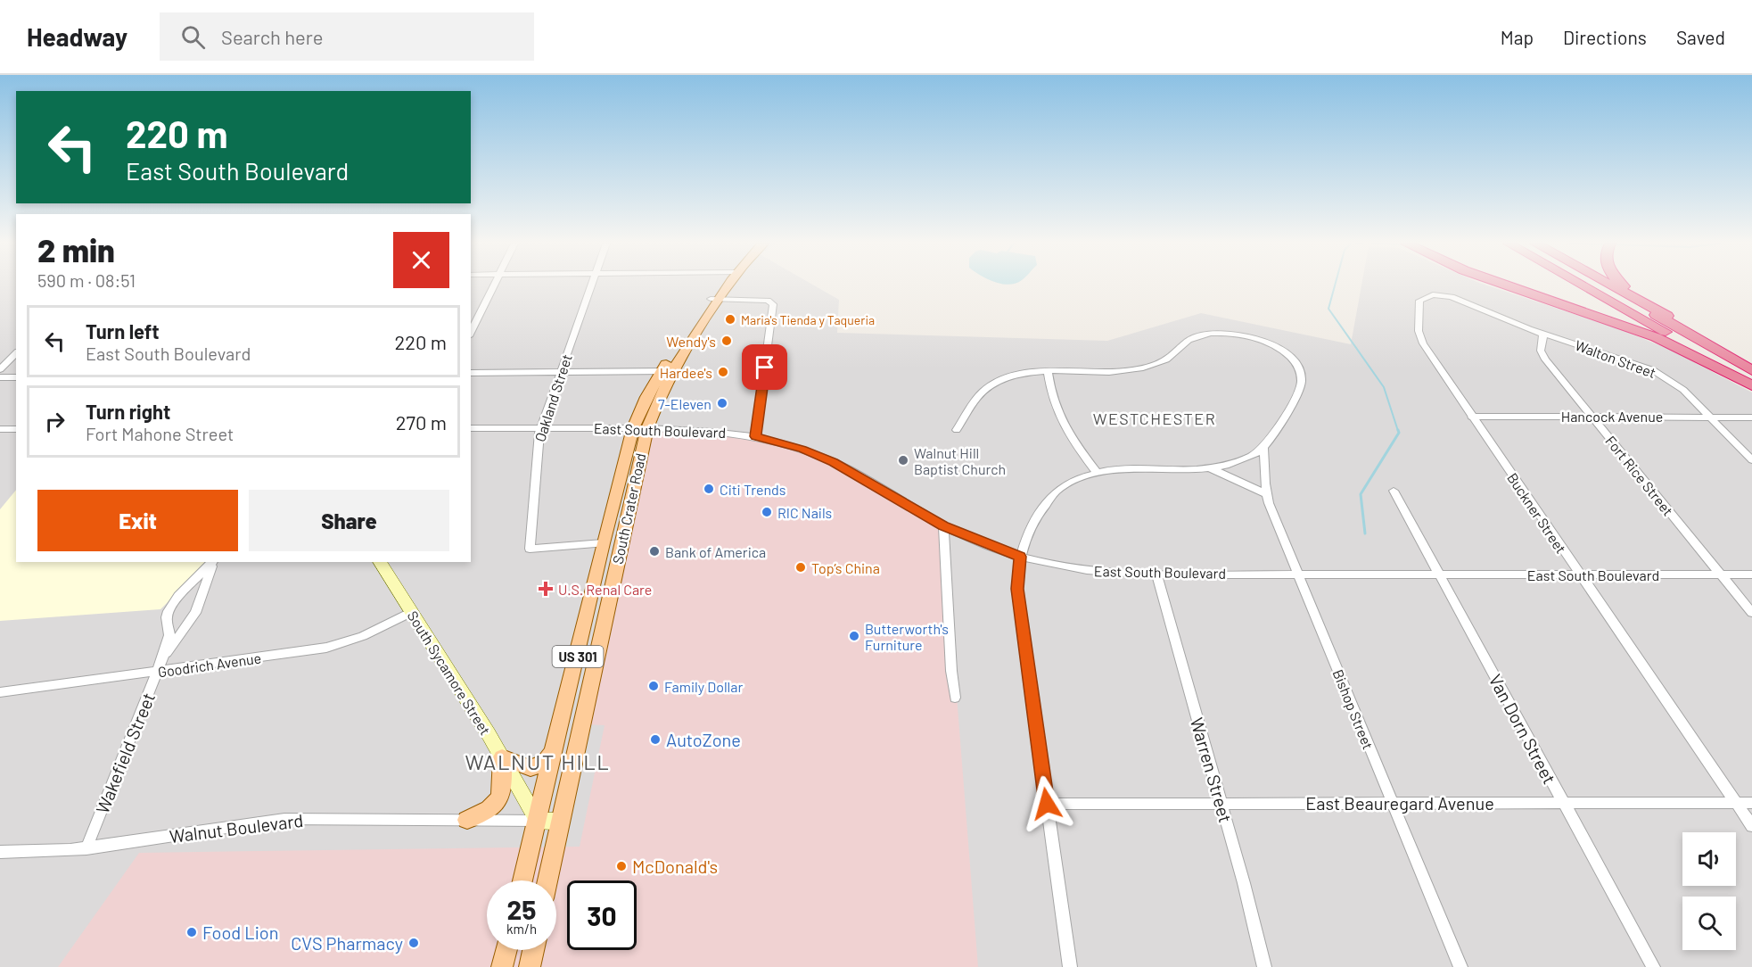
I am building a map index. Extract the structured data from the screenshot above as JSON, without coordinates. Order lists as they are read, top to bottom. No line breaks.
{"streets":{"main road":["South Crater Road","US 301","South Sycamore Street"],"street":["Walton Street","Oakland Street","Hancock Avenue","East South Boulevard","Fort Rice Street","Buckner Street","Goodrich Avenue","Bishop Street","Van Dorn Street","Wakefield Street","Warren Street","East Beauregard Avenue","Walnut Boulevard"]},"crossings":[["Walton Street","Hancock Avenue"],["Walton Street","Fort Rice Street"],["Walton Street","Buckner Street"],["Oakland Street","East South Boulevard"],["Oakland Street","South Crater Road"],["Hancock Avenue","Fort Rice Street"],["Hancock Avenue","Buckner Street"],["East South Boulevard","Fort Rice Street"],["East South Boulevard","South Crater Road"],["East South Boulevard","Buckner Street"],["East South Boulevard","Bishop Street"],["East South Boulevard","Van Dorn Street"],["East South Boulevard","Warren Street"],["Fort Rice Street","Buckner Street"],["South Crater Road","South Sycamore Street"],["South Crater Road","Walnut Boulevard"],["Buckner Street","East Beauregard Avenue"],["Goodrich Avenue","South Sycamore Street"],["Goodrich Avenue","Wakefield Street"],["South Sycamore Street","Walnut Boulevard"],["Bishop Street","East Beauregard Avenue"],["Van Dorn Street","East Beauregard Avenue"],["Wakefield Street","Walnut Boulevard"],["Warren Street","East Beauregard Avenue"]],"districts":["WESTCHESTER","WALNUT HILL"],"places":{"other":["Maria's Tienda y Taqueria","Wendy's","Hardee's","7-Eleven","Walnut Hill Baptist Church","Citi Trends","RIC Nails","Bank of America","Top’s China","Butterworth's Furniture","Family Dollar","AutoZone","McDonald's","Food Lion","CVS Pharmacy"],"health":["U.S. Renal Care"]},"page":{"header":"Headway","search":"Search here","nav":["Map","Directions","Saved"],"turn":["220 m","East South Boulevard"],"heading":["2 min","590 m · 08:51"],"list":[{"name":"Turn left","note":"East South Boulevard","value":"220 m"},{"name":"Turn right","note":"Fort Mahone Street","value":"270 m"}],"buttons":["Exit","Share"],"speed":"25 km/h","limit":"30"}}
